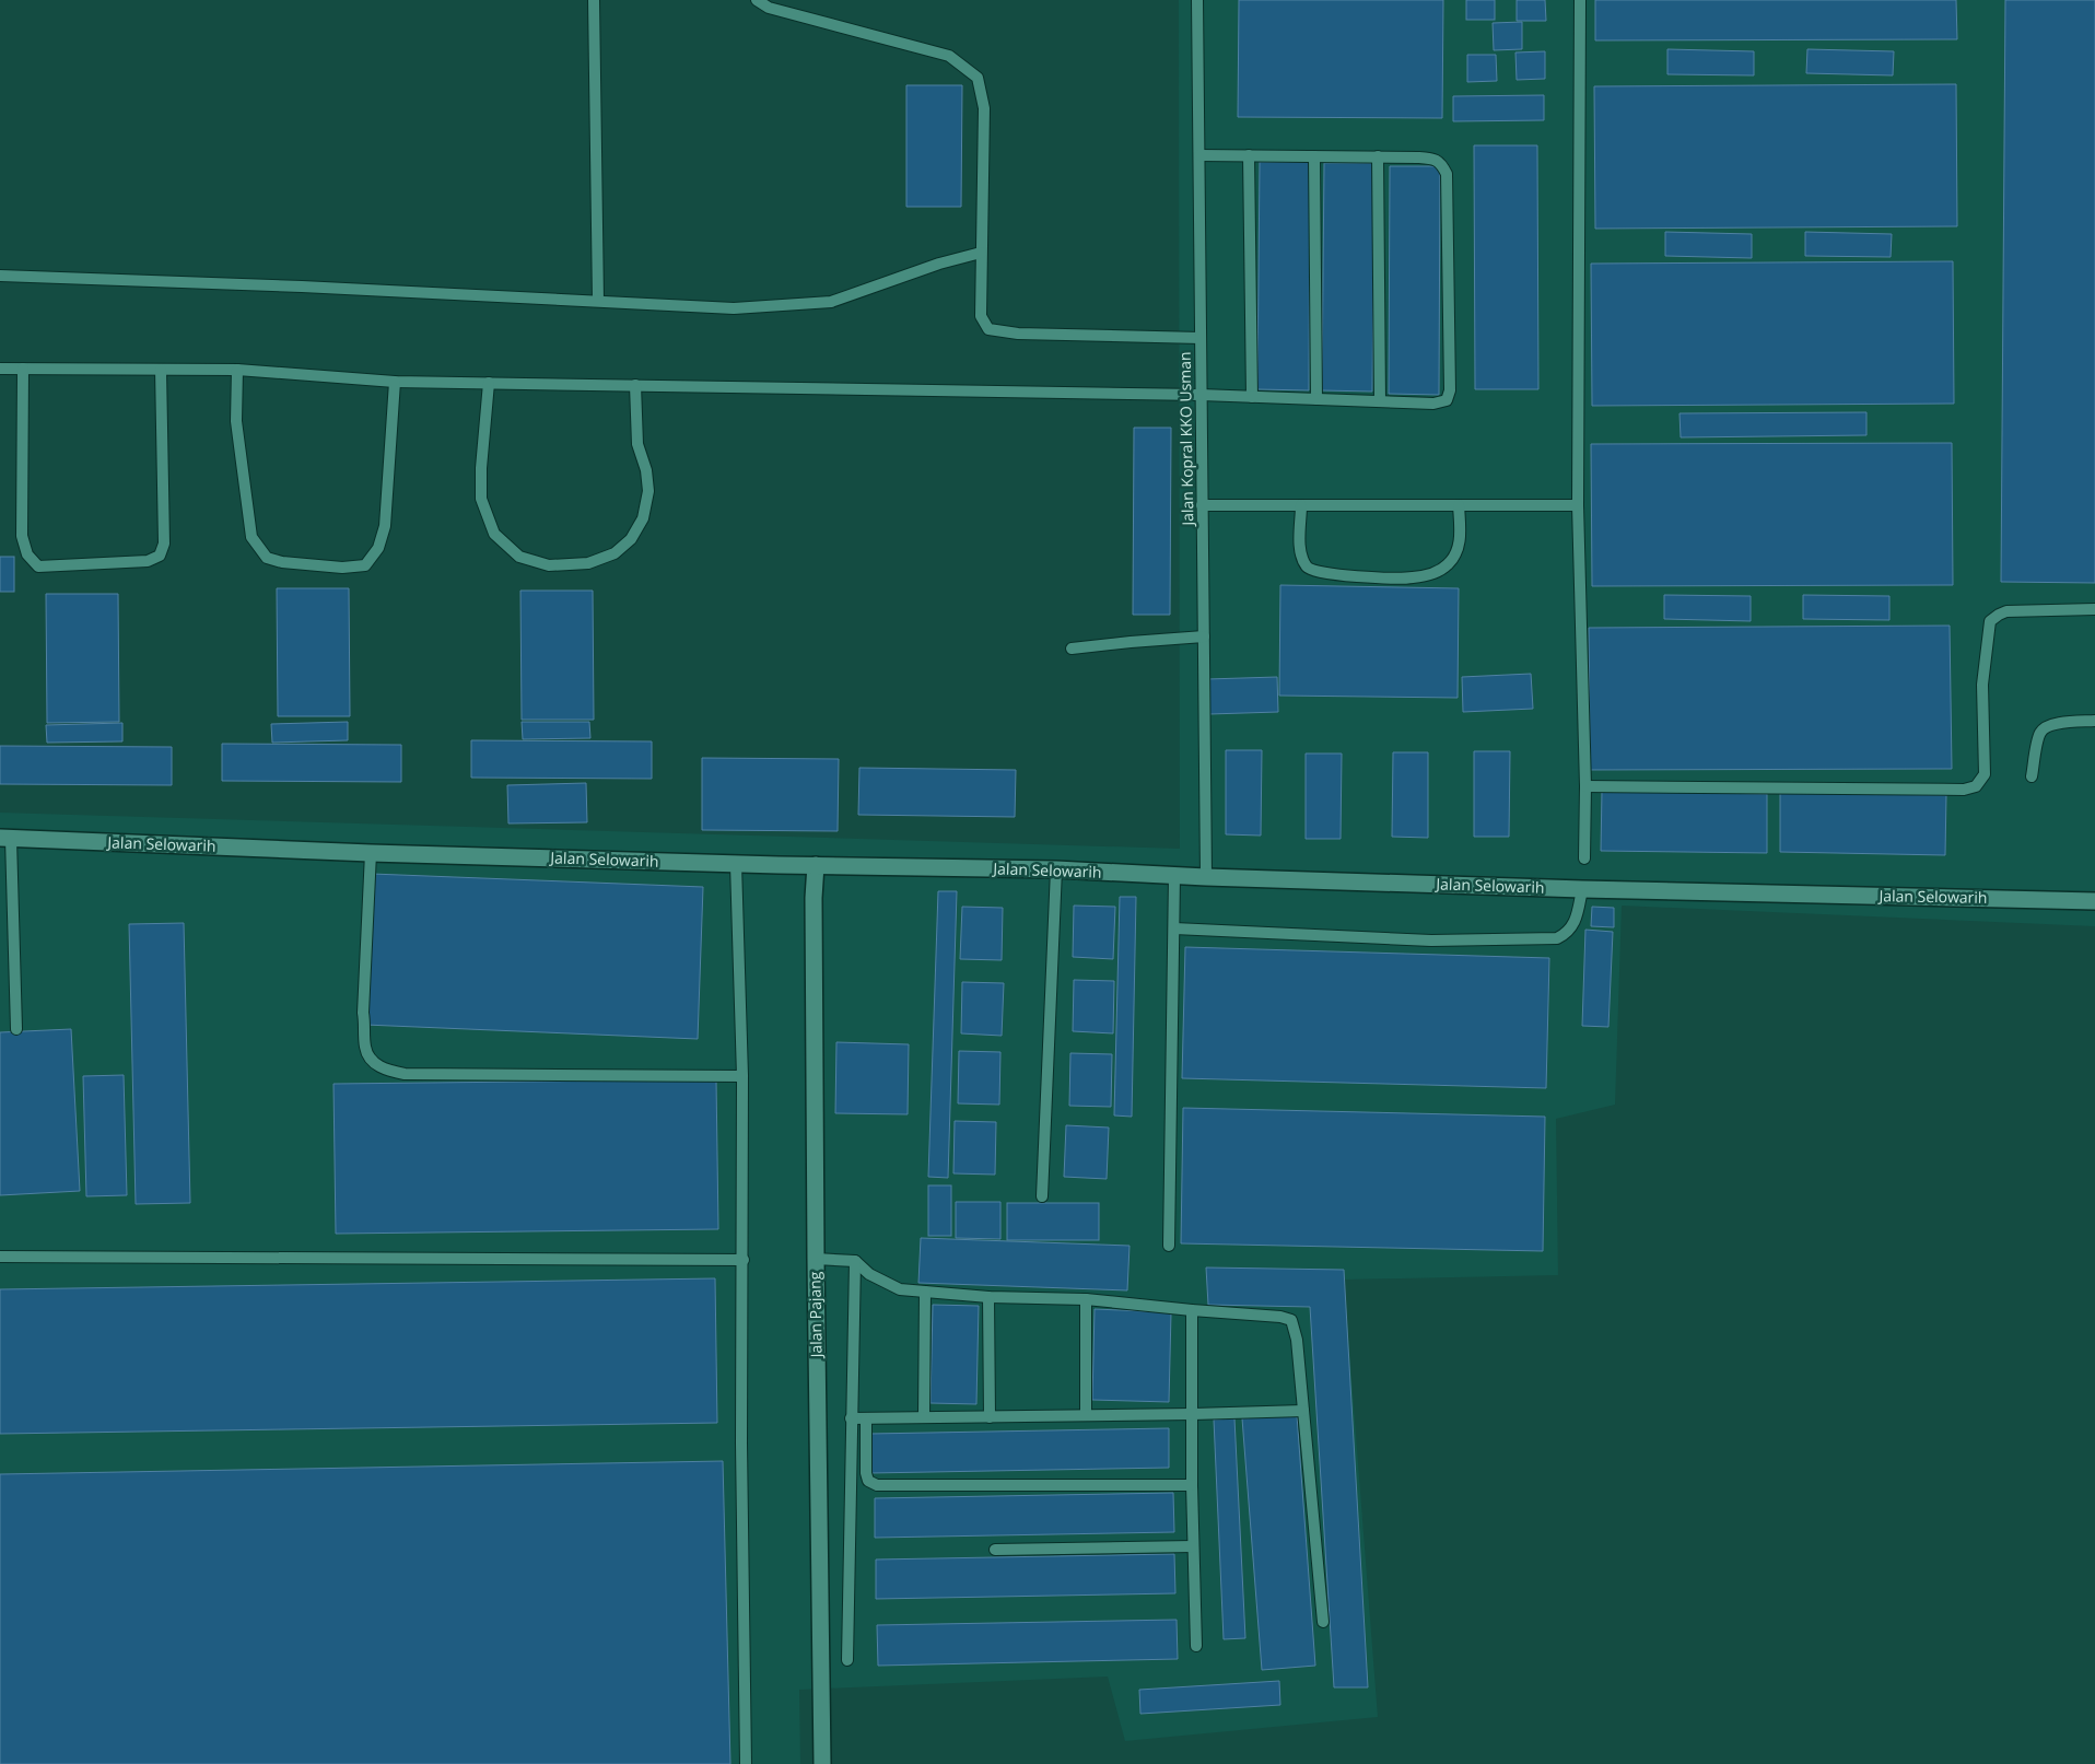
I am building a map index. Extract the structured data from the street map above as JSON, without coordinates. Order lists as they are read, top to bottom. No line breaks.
{"streets":{"main road":["Jalan Selowarih","Jalan Pajang"],"lane":["Jalan Kopral KKO Usman"]},"crossings":[["Jalan Kopral KKO Usman","Jalan Selowarih"],["Jalan Selowarih","Jalan Pajang"]]}
